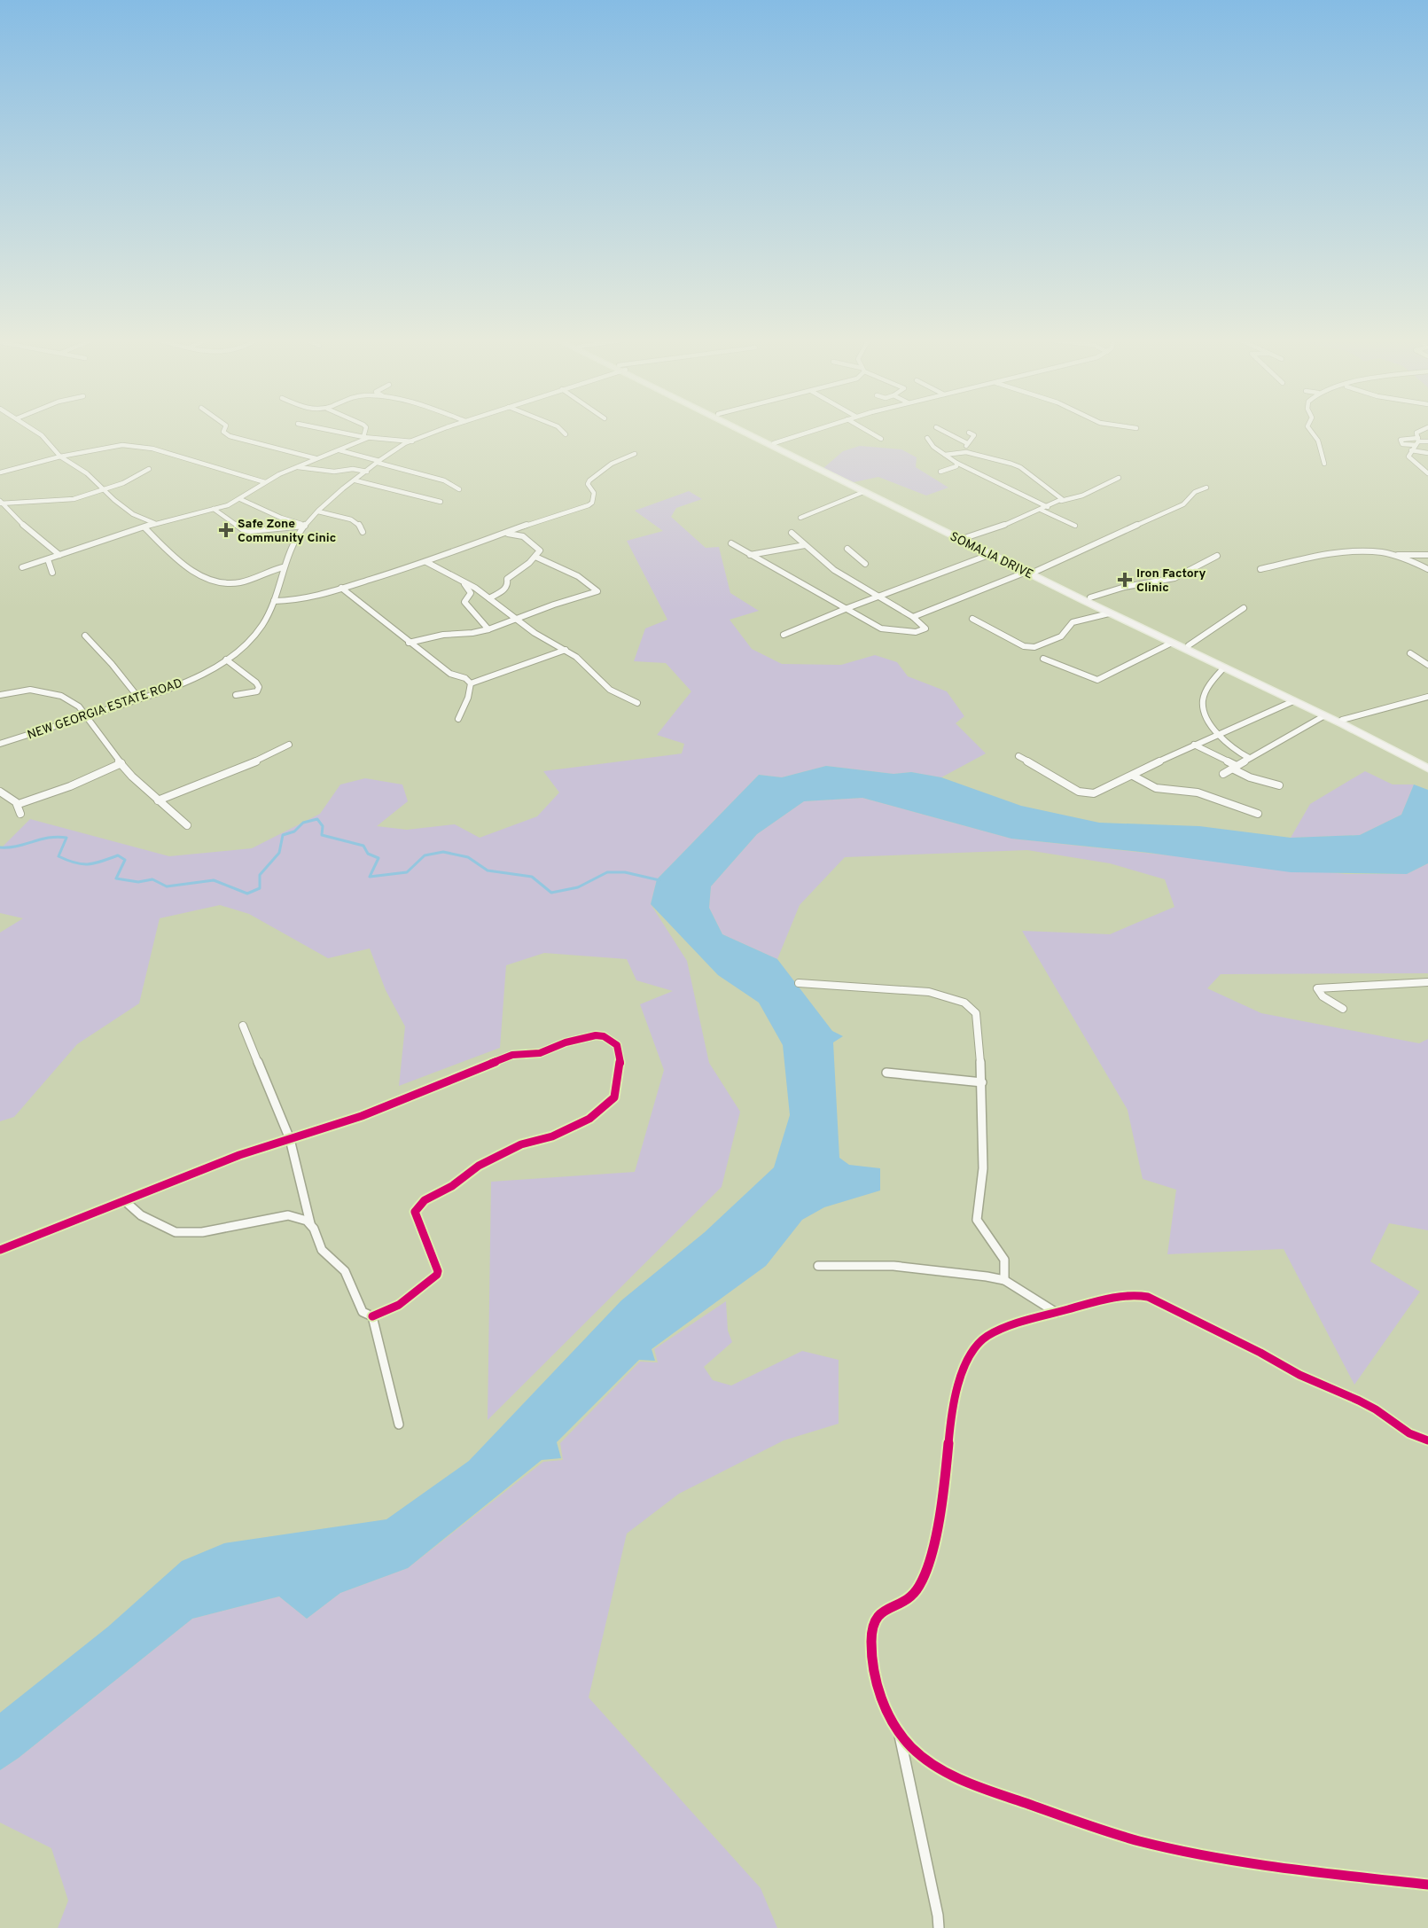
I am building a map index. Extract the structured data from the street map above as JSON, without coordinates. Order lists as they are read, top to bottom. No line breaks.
{"streets":{"main road":["SOMALIA DRIVE"],"street":["NEW GEORGIA ESTATE ROAD"]},"places":{"health":["Safe Zone Community Cinic","Iron Factory Clinic"]}}
